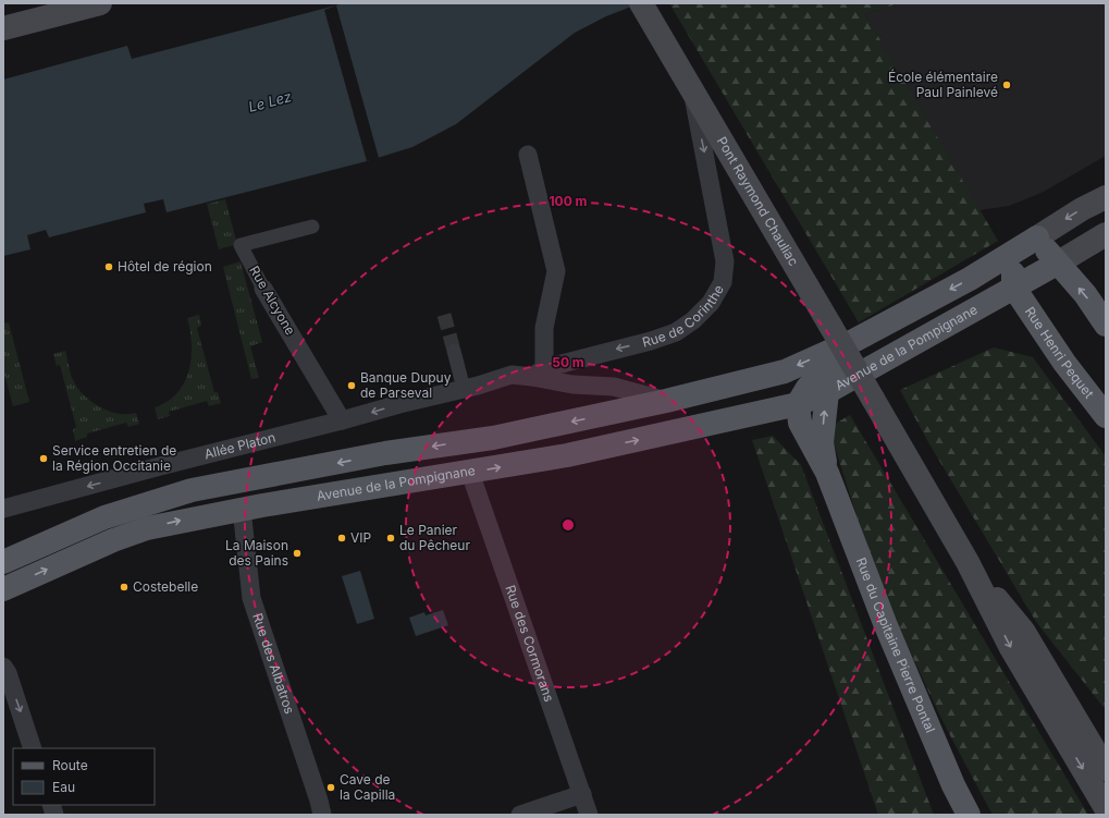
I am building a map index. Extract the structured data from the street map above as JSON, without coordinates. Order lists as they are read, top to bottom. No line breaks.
{"streets":{"main road":["Pont Raymond Chauliac","Avenue de la Pompignane","Rue Henri Pequet","Rue du Capitaine Pierre Pontal"],"street":["Rue Alcyone","Rue de Corinthe","Allée Platon","Rue des Cormorans","Rue des Albatros"]},"crossings":[["Pont Raymond Chauliac","Rue de Corinthe"],["Rue Alcyone","Allée Platon"],["Rue de Corinthe","Avenue de la Pompignane"],["Rue de Corinthe","Allée Platon"],["Avenue de la Pompignane","Rue Henri Pequet"],["Avenue de la Pompignane","Rue des Cormorans"],["Avenue de la Pompignane","Rue du Capitaine Pierre Pontal"],["Avenue de la Pompignane","Rue des Albatros"]],"one_way":["Allée Platon"],"water":["Le Lez"],"places":["École élémentaire Paul Painlevé","Hôtel de région","Banque Dupuy de Parseval","Service entretien de la Région Occitanie","VIP","Le Panier du Pêcheur","La Maison des Pains","Costebelle","Cave de la Capilla"],"legend":["Route","Eau"],"rings":["100 m","50 m"]}
